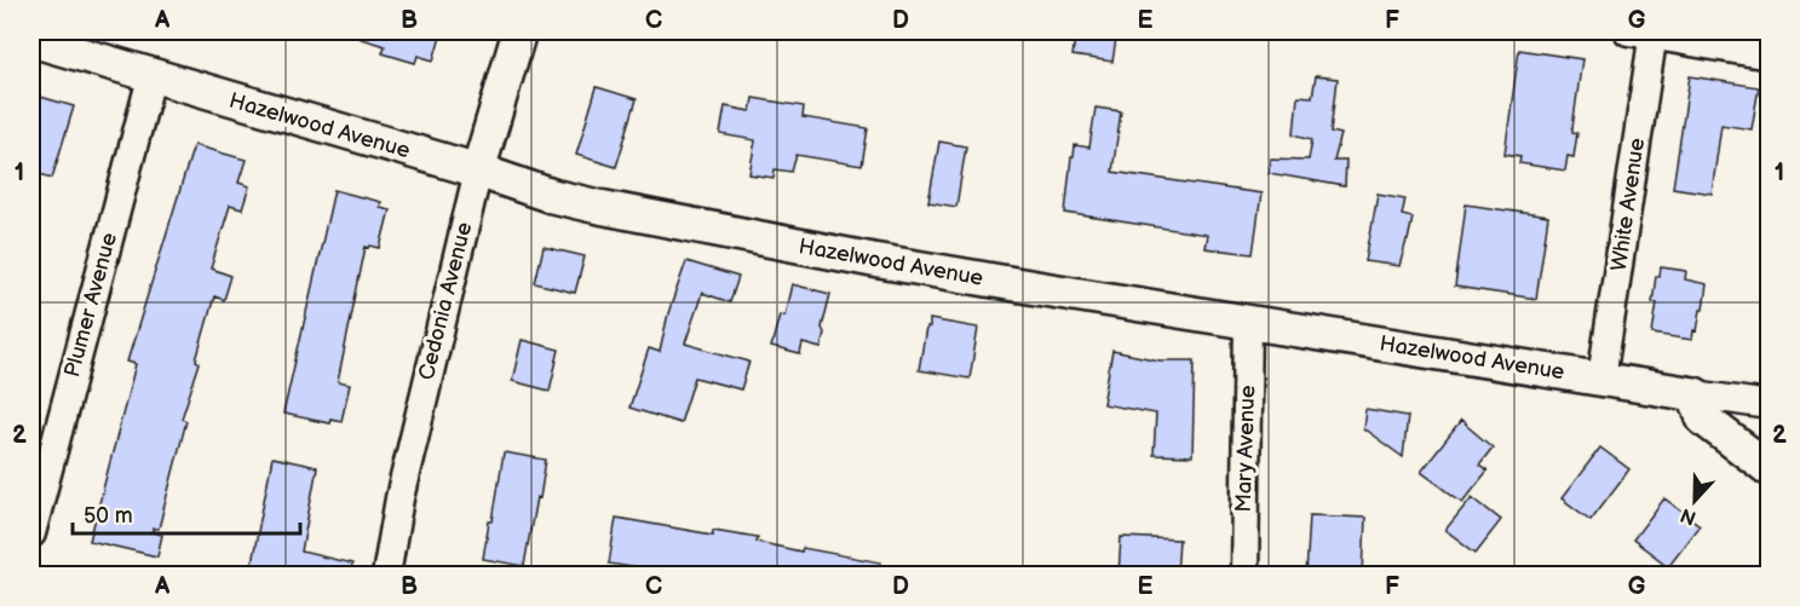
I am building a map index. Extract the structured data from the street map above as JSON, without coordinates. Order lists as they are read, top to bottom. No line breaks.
{"streets":{"street":["Hazelwood Avenue","White Avenue","Cedonia Avenue","Plumer Avenue","Mary Avenue"]},"crossings":[["Hazelwood Avenue","White Avenue"],["Hazelwood Avenue","Cedonia Avenue"],["Hazelwood Avenue","Plumer Avenue"],["Hazelwood Avenue","Mary Avenue"]],"scale_bar":"50 m","north":"bottom","grid":{"columns":["A","B","C","D","E","F","G"],"rows":["1","2"]}}
